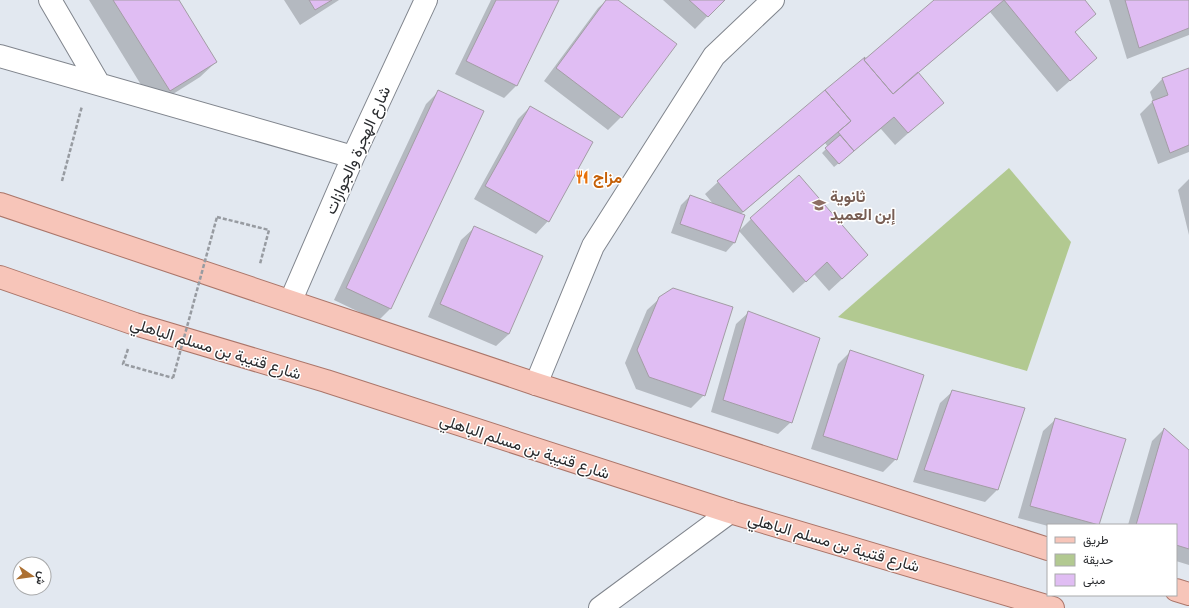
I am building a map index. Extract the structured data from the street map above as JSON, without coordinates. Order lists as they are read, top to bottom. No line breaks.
{"streets":{"main road":["شارع قتيبة بن مسلم الباهلي"],"street":["شارع الهجرة والجوازات"]},"places":{"restaurant":["مزاج"],"school or university":["ثانوية إبن العميد"]},"legend":["طريق","حديقة","مبنى"],"north":"right"}
